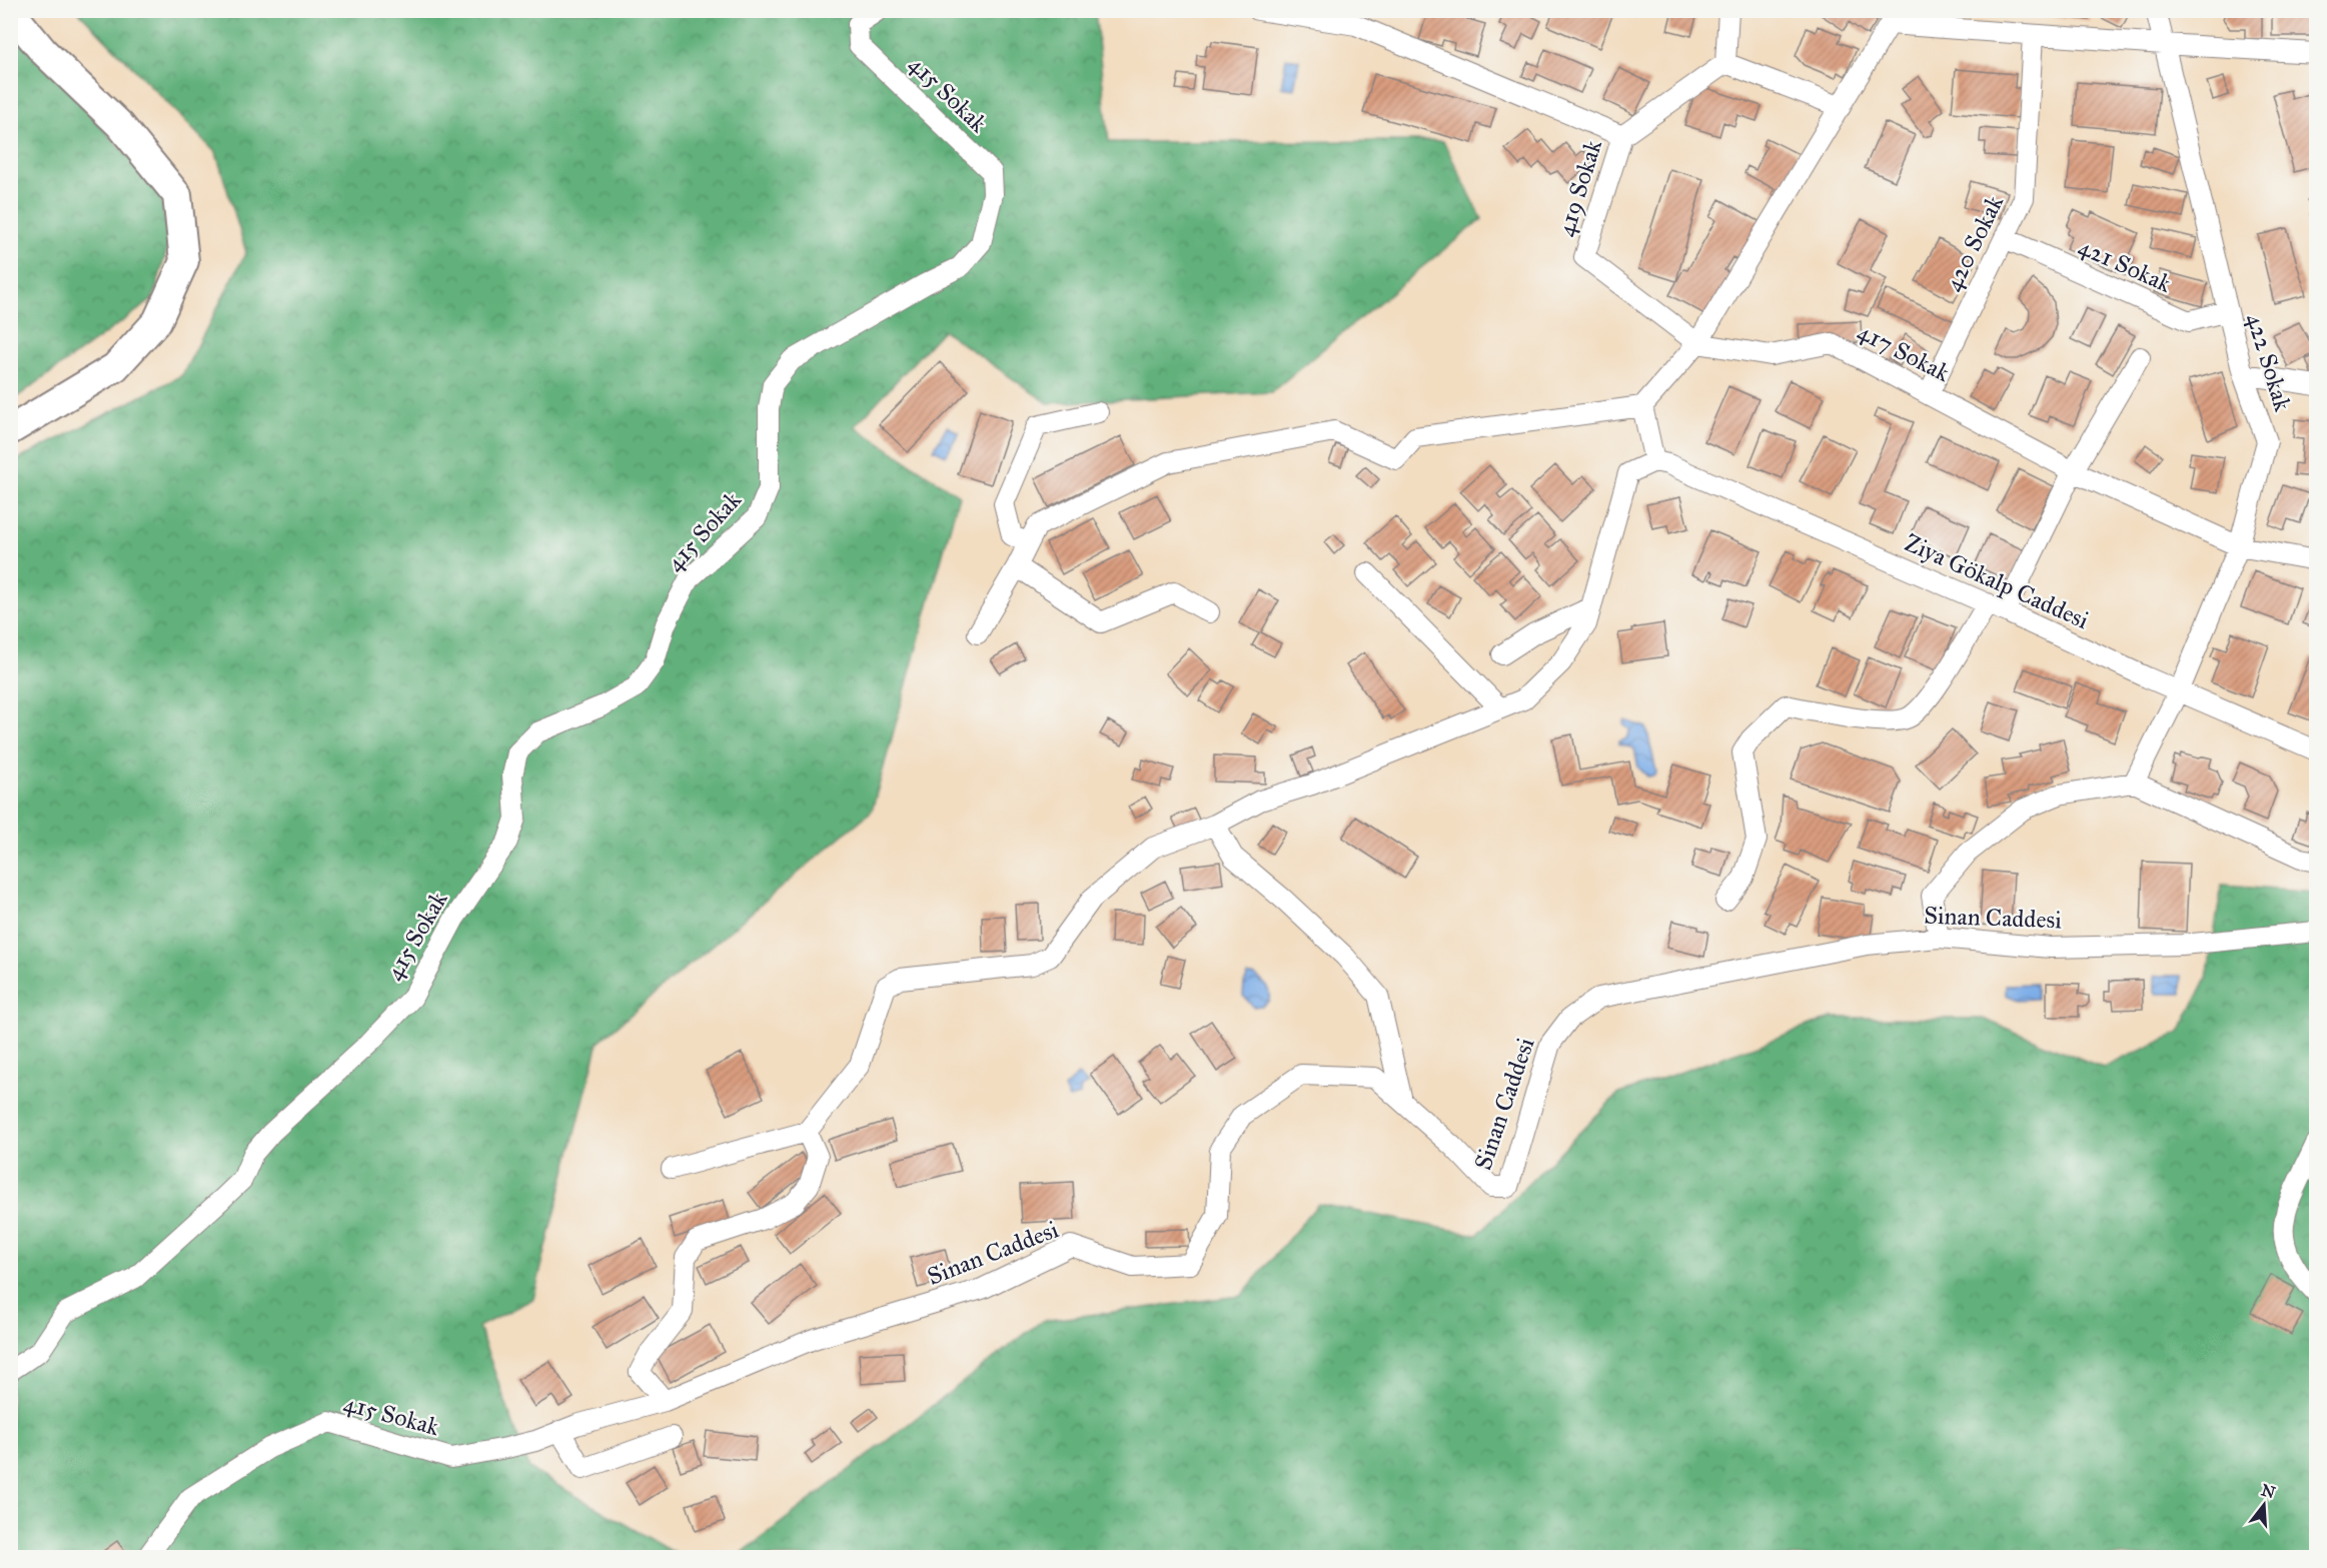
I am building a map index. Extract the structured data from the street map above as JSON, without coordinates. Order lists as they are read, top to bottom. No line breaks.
{"streets":{"street":["415 Sokak","419 Sokak","420 Sokak","421 Sokak","417 Sokak","422 Sokak","Ziya Gökalp Caddesi","Sinan Caddesi"]},"crossings":[["415 Sokak","Sinan Caddesi"],["419 Sokak","417 Sokak"],["420 Sokak","421 Sokak"],["420 Sokak","417 Sokak"],["421 Sokak","422 Sokak"],["417 Sokak","422 Sokak"],["422 Sokak","Ziya Gökalp Caddesi"]],"north":"top"}
